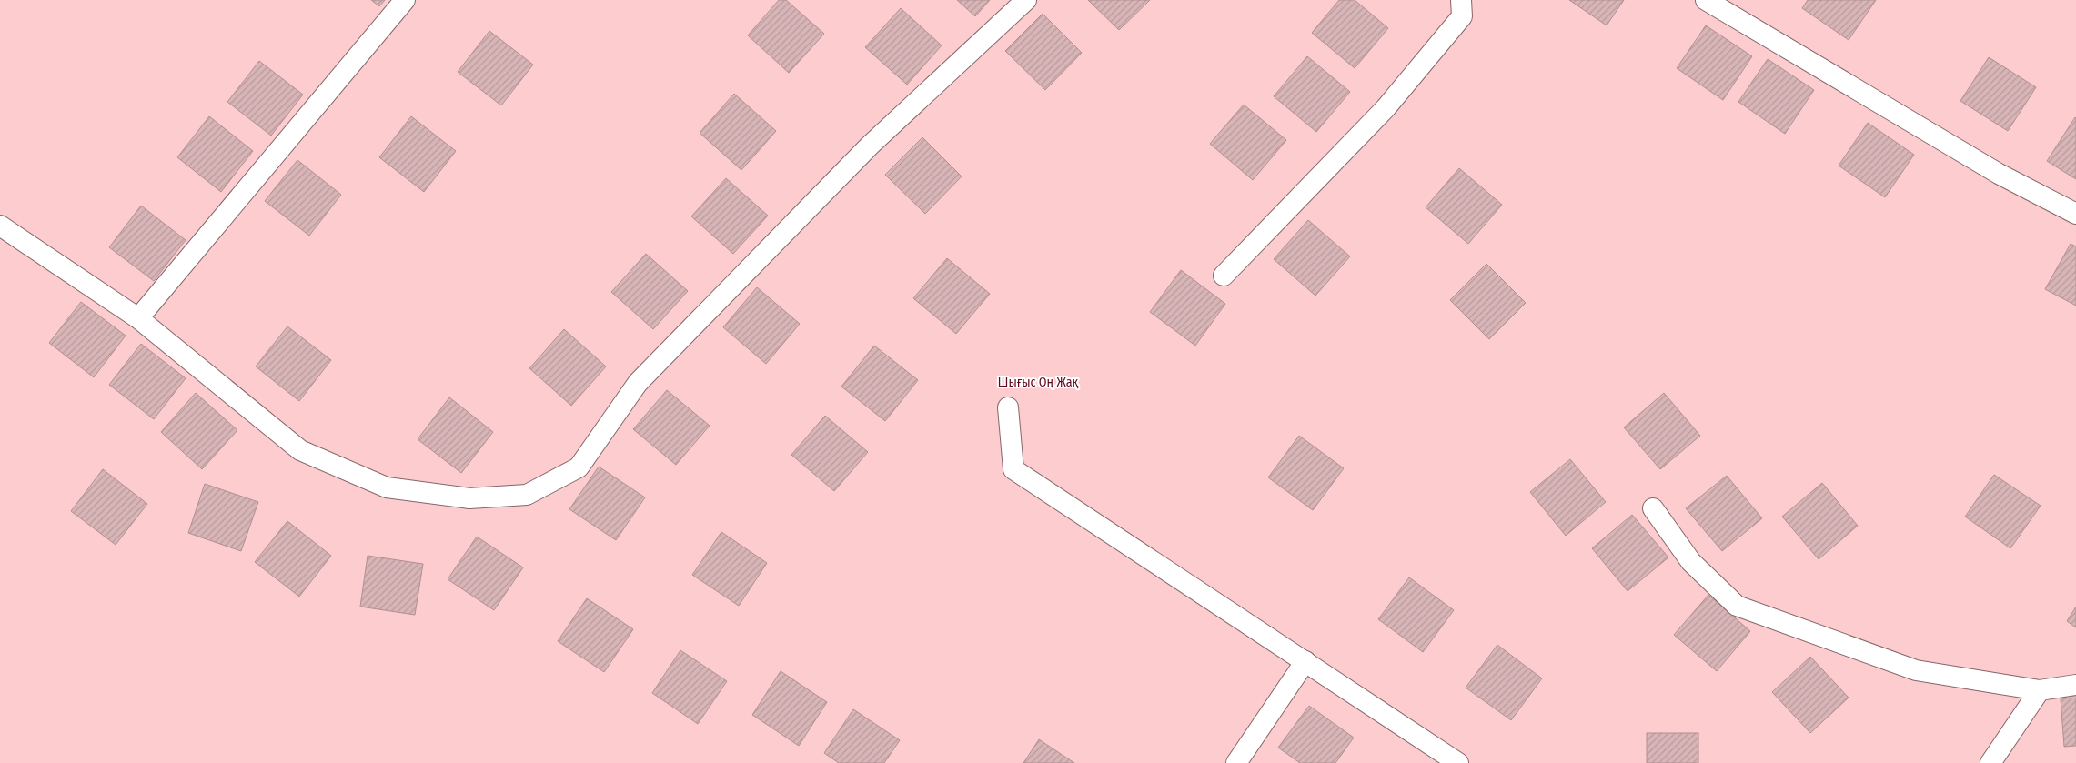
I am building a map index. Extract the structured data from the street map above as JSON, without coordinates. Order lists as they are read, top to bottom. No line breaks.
{"parks":["Шығыс Оң Жақ"]}
